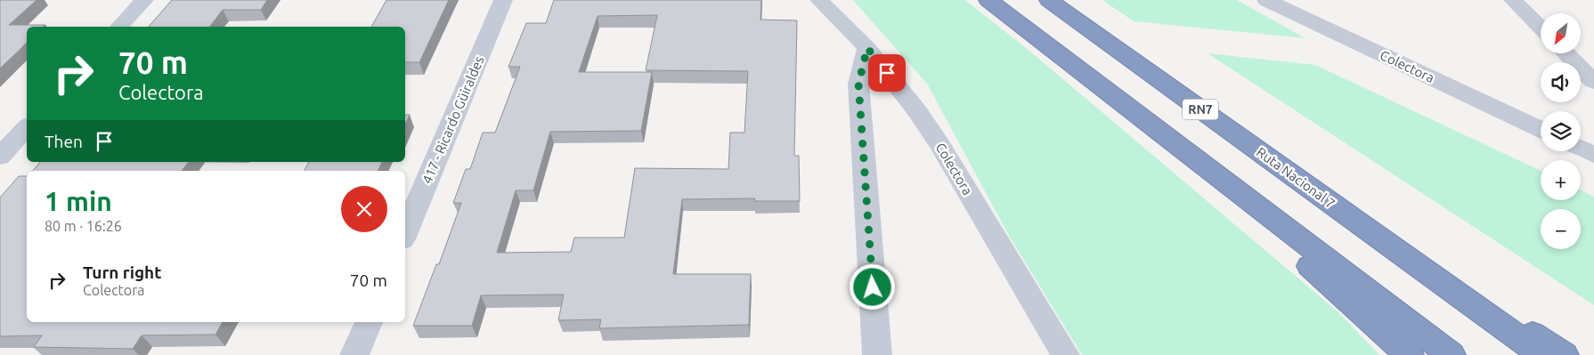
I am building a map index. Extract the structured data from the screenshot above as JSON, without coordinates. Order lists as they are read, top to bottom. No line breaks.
{"streets":{"highway":["RN7","Ruta Nacional 7"],"street":["Colectora","417 - Ricardo Güiraldes"]},"north":"bottom left","page":{"map_buttons":["+","−"],"turn":["70 m","Colectora"],"then":"Then","heading":["1 min","80 m · 16:26"],"list":[{"name":"Turn right","note":"Colectora","value":"70 m"}]}}
